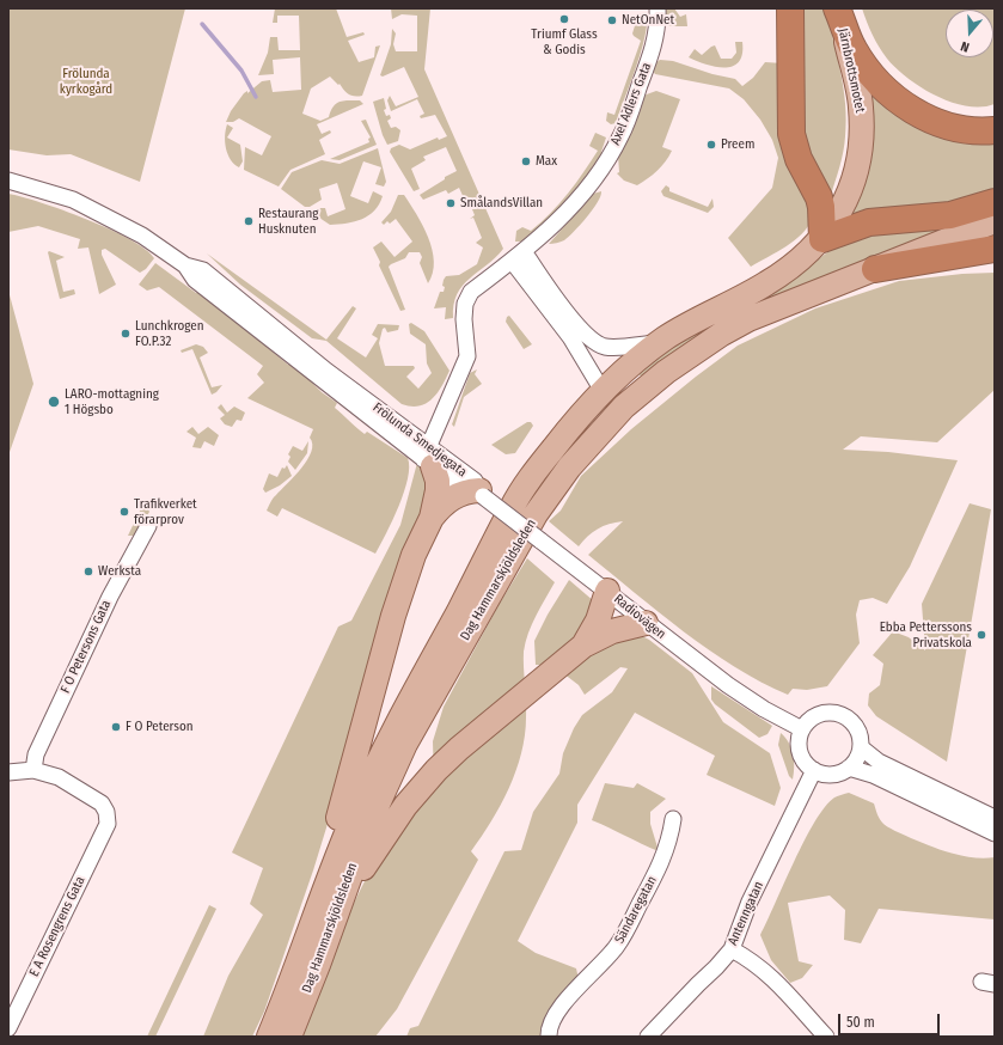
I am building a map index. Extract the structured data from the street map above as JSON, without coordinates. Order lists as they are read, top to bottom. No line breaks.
{"streets":{"main road":["Järnbrottsmotet","Dag Hammarskjöldsleden"],"street":["Axel Adlers Gata","Frölunda Smedjegata","Radiovägen","F O Petersons Gata","Sändaregatan","Antenngatan","E A Rosengrens Gata"]},"crossings":[["Järnbrottsmotet","Dag Hammarskjöldsleden"],["Axel Adlers Gata","Frölunda Smedjegata"],["Frölunda Smedjegata","Radiovägen"],["Radiovägen","Antenngatan"],["F O Petersons Gata","E A Rosengrens Gata"]],"parks":["Frölunda kyrkogård"],"places":["Triumf Glass & Godis","NetOnNet","Preem","Max","SmålandsVillan","Restaurang Husknuten","Lunchkrogen FO.P.32","LARO-mottagning 1 Högsbo","Trafikverket förarprov","Werksta","Ebba Petterssons Privatskola","F O Peterson"],"scale_bar":"50 m","north":"bottom"}
